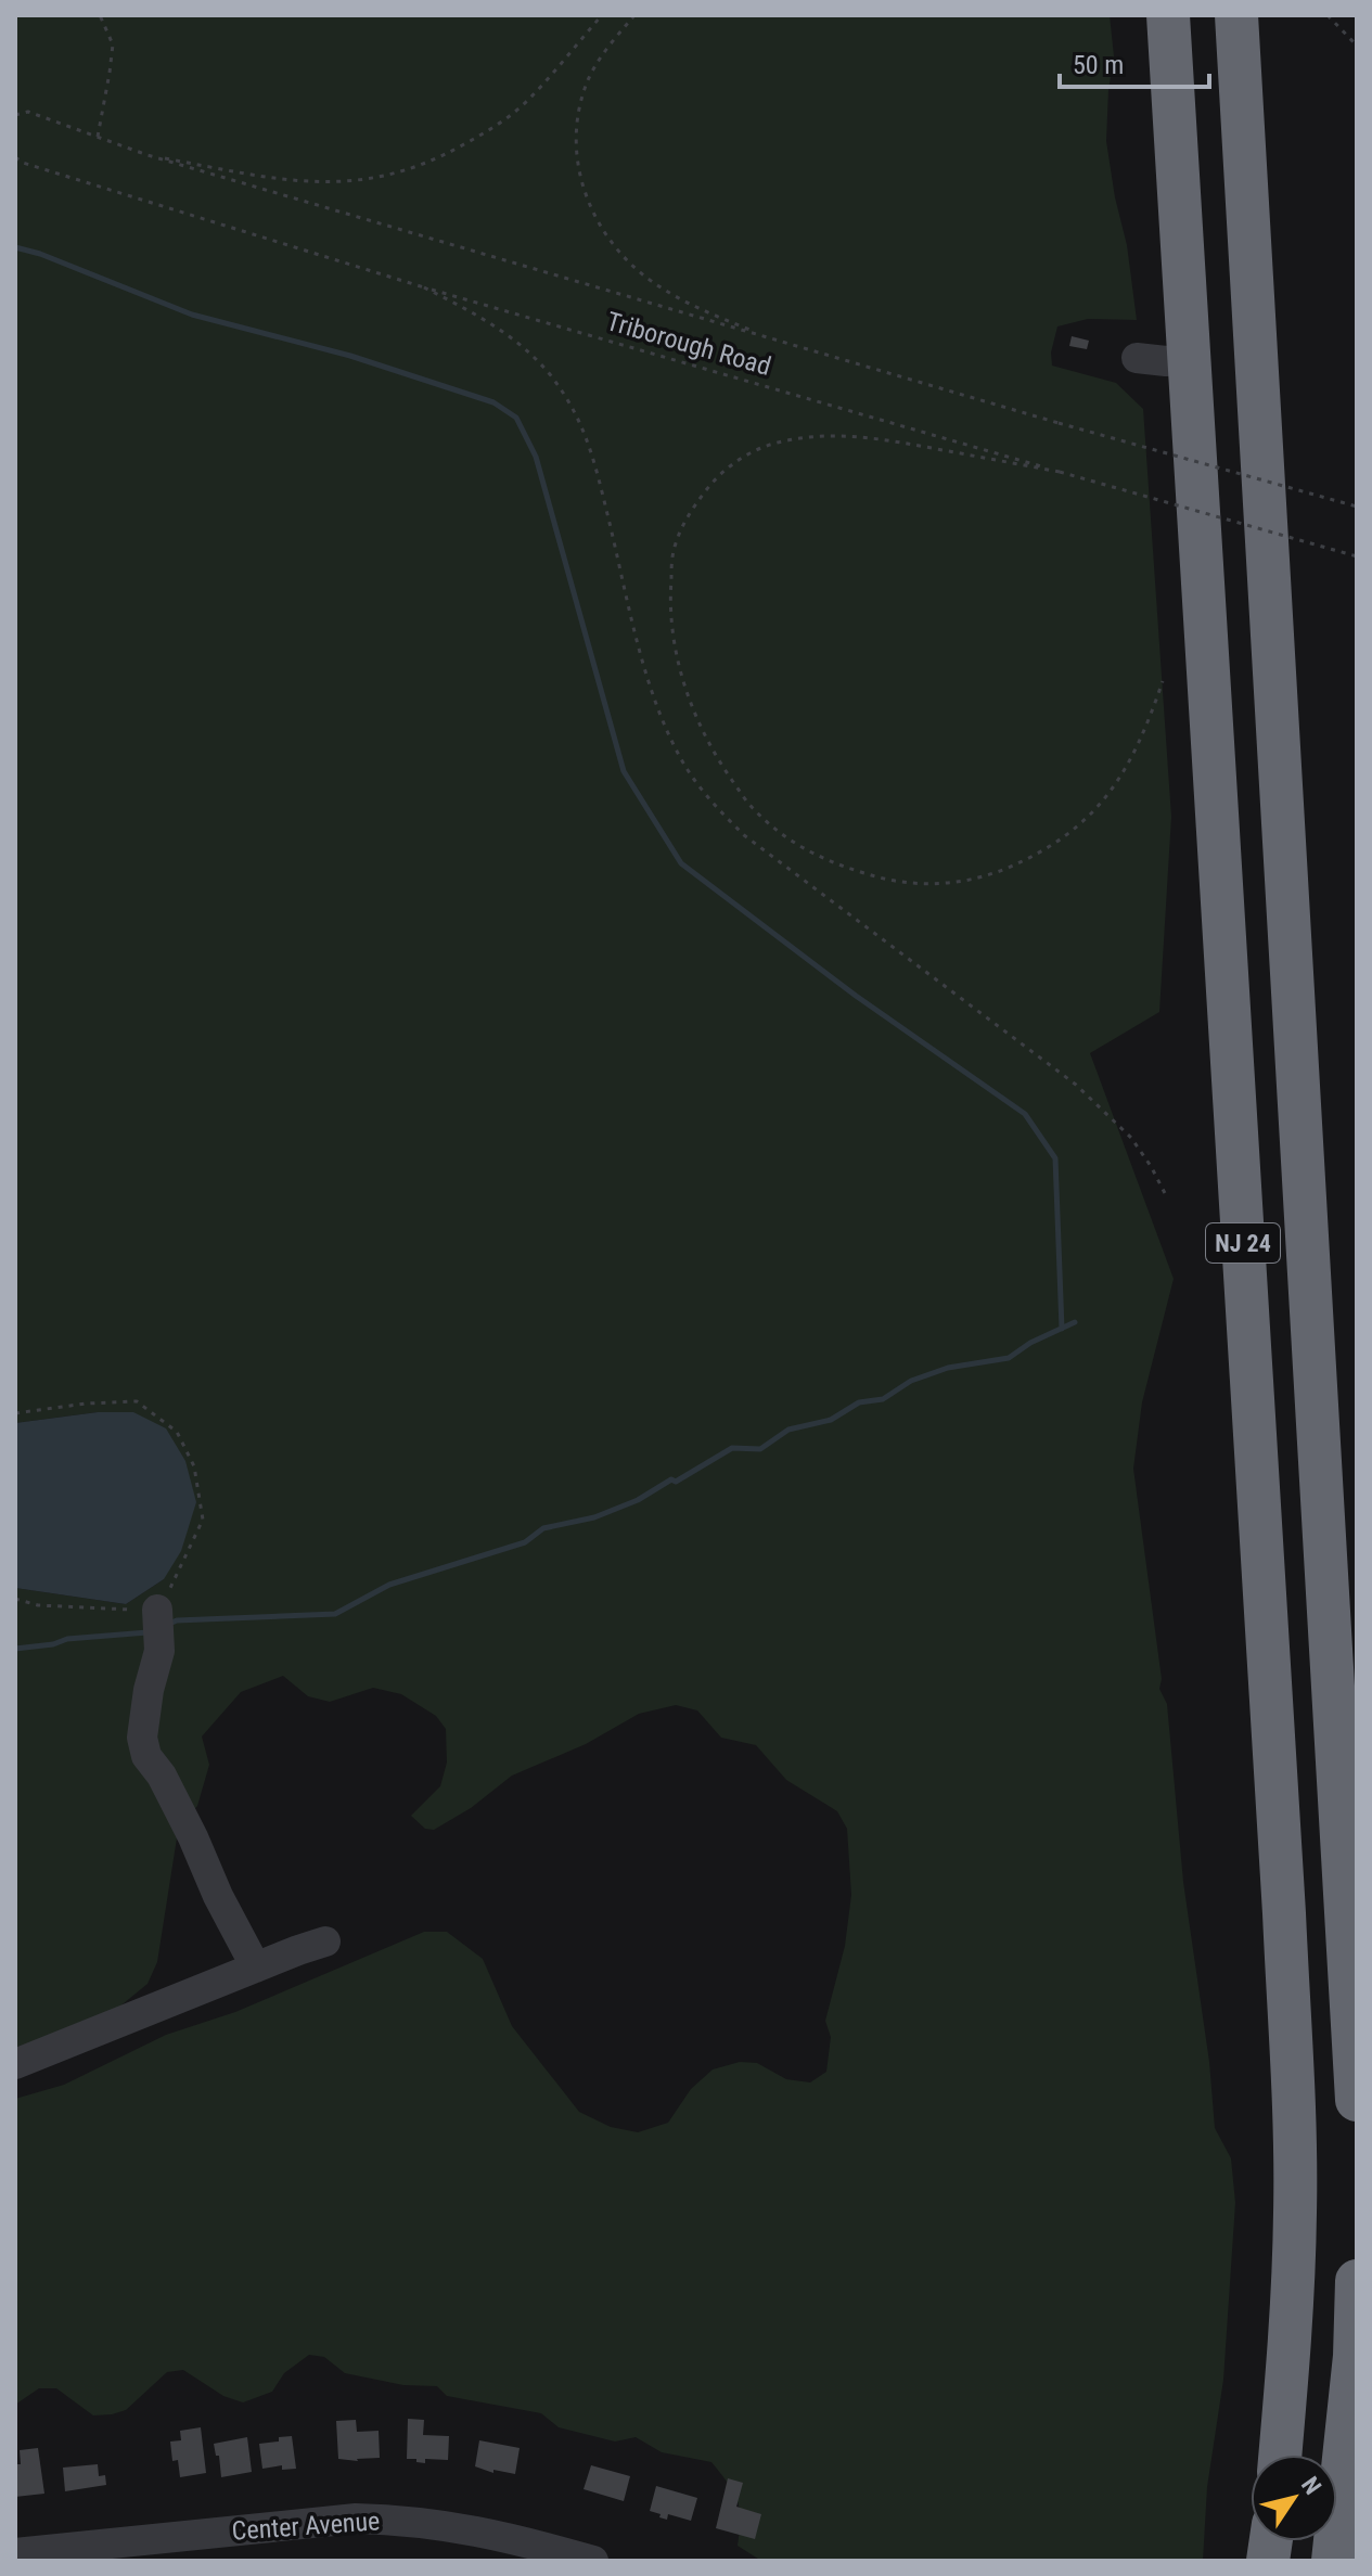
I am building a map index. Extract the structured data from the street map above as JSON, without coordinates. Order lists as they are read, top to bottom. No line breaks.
{"streets":{"highway":["NJ 24"],"street":["Center Avenue"],"path":["Triborough Road"]},"scale_bar":"50 m","north":"top right"}
